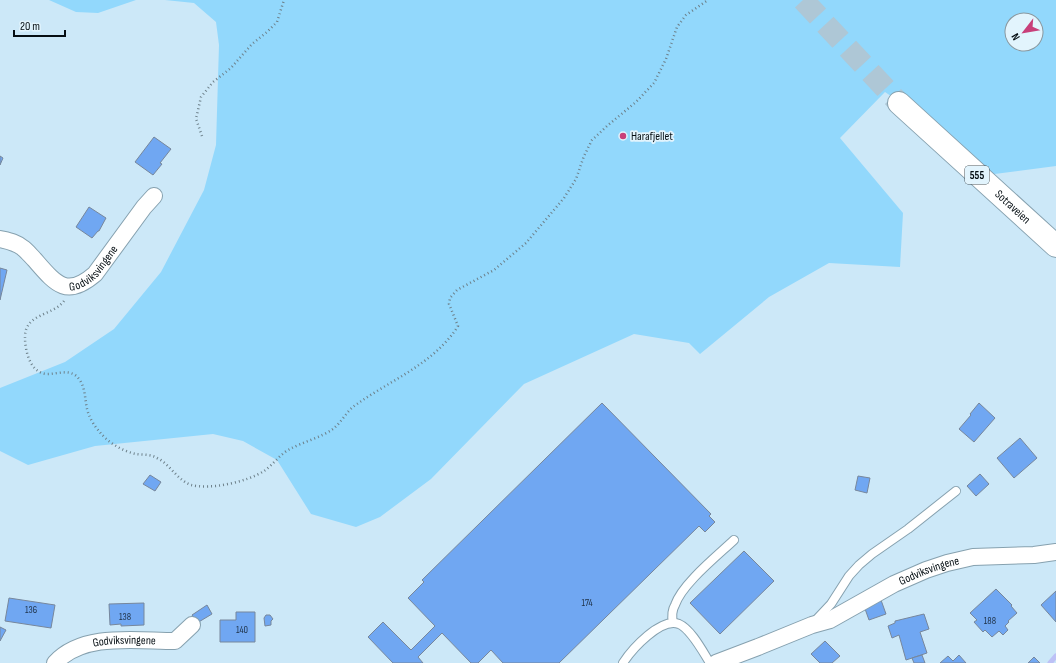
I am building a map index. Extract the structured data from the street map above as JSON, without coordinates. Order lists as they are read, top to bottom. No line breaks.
{"streets":{"highway":["555","Sotraveien"],"street":["Godviksvingene"]},"places":["Harafjellet"],"house_numbers":["174","136","138","188","140"],"scale_bar":"20 m","north":"bottom left"}
